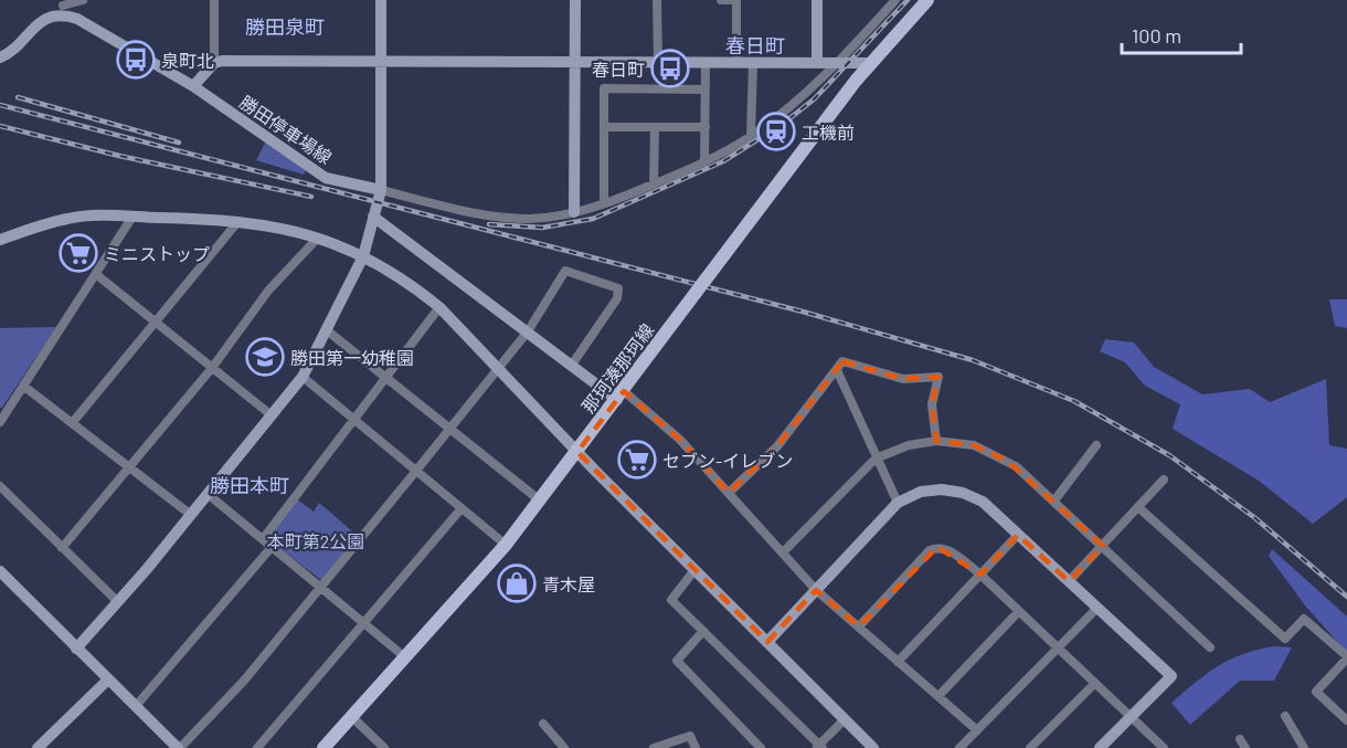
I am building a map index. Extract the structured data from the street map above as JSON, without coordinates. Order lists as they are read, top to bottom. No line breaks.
{"streets":{"main road":["那珂湊那珂線"],"street":["勝田停車場線"]},"districts":["勝田泉町","春日町","勝田本町"],"parks":["本町第2公園"],"places":{"bus stop":["泉町北","春日町"],"station":["工機前"],"supermarket":["ミニストップ","セブン-イレブン"],"school or university":["勝田第一幼稚園"],"shop":["青木屋"]},"scale_bar":"100 m"}
